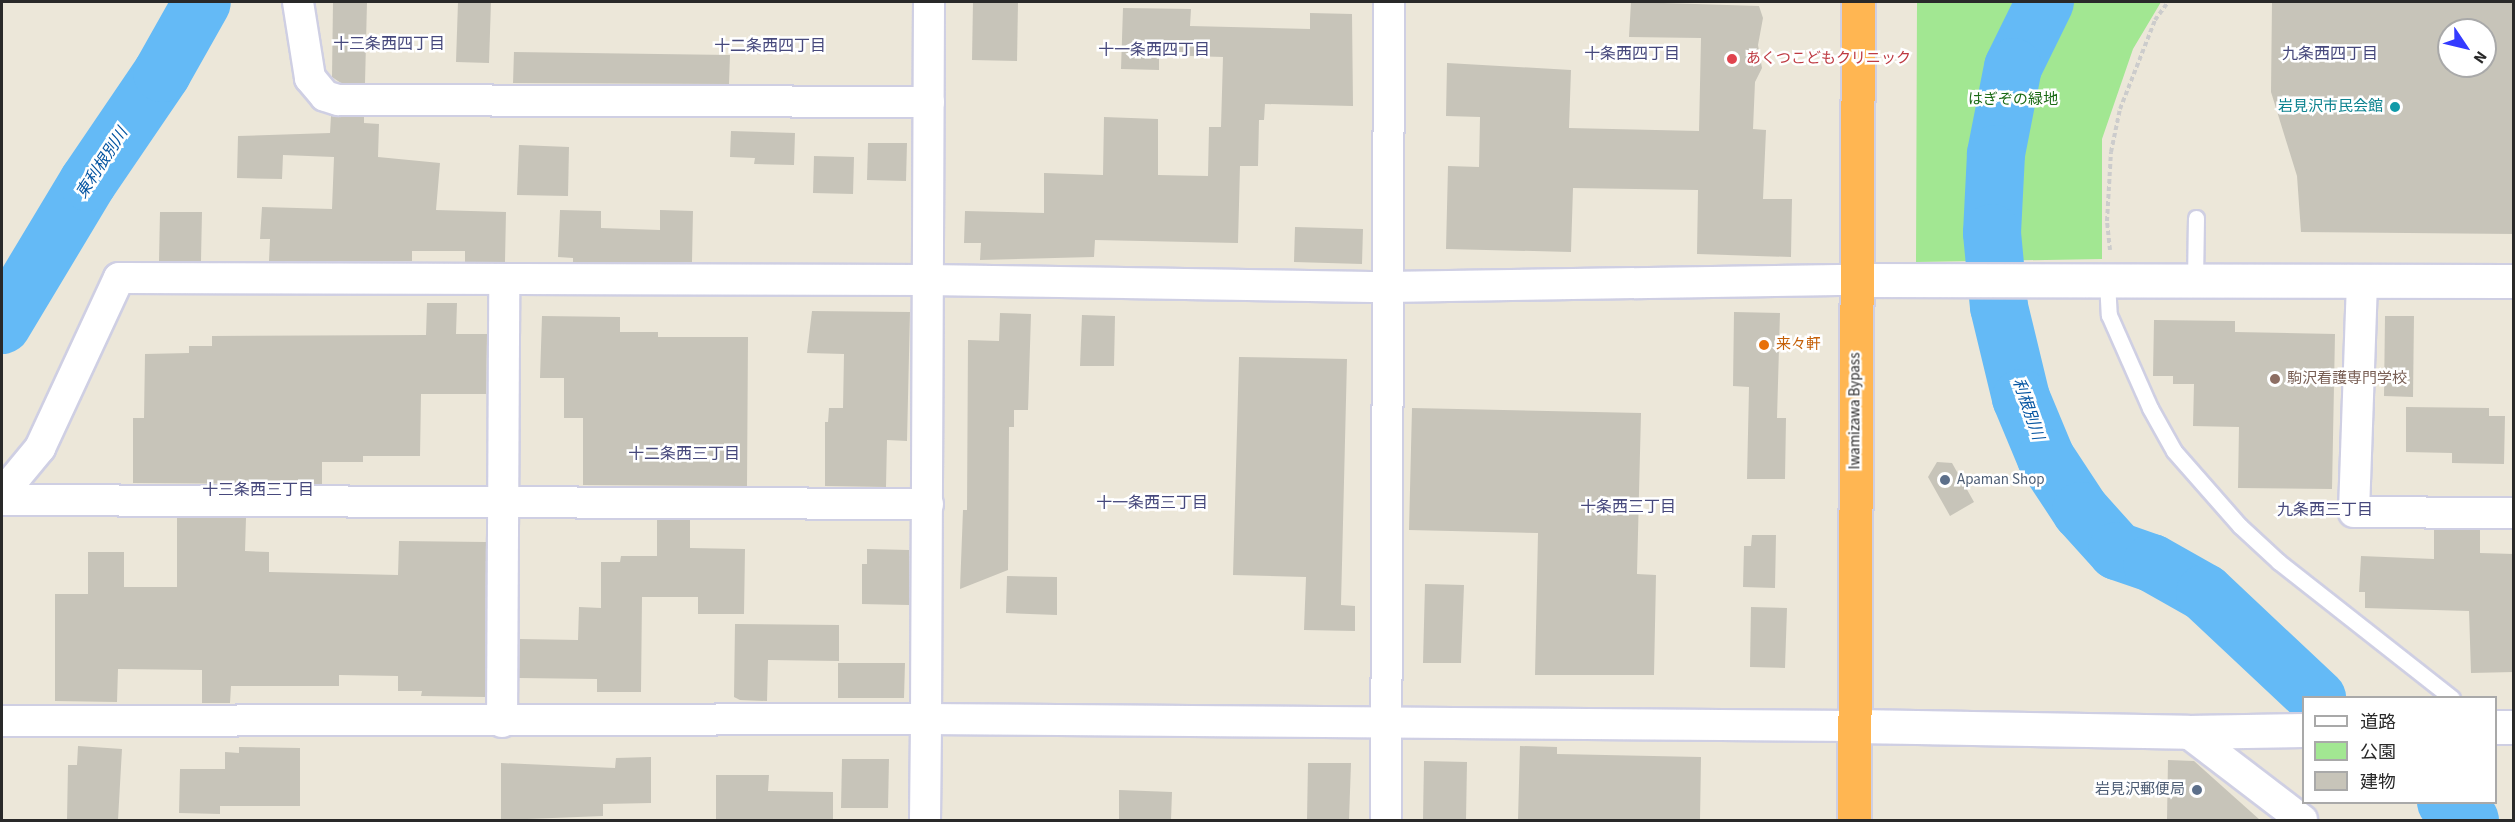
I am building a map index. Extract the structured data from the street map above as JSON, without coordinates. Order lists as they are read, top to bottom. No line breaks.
{"streets":{"highway":["Iwamizawa Bypass"]},"districts":["十三条西四丁目","十二条西四丁目","十一条西四丁目","十条西四丁目","九条西四丁目","十二条西三丁目","十三条西三丁目","十一条西三丁目","十条西三丁目","九条西三丁目"],"water":["東利根別川","利根別川"],"parks":["はぎぞの緑地"],"places":["あくつこどもクリニック","岩見沢市民会館","来々軒","駒沢看護専門学校","Apaman Shop","岩見沢郵便局"],"legend":["道路","公園","建物"],"north":"bottom right"}
